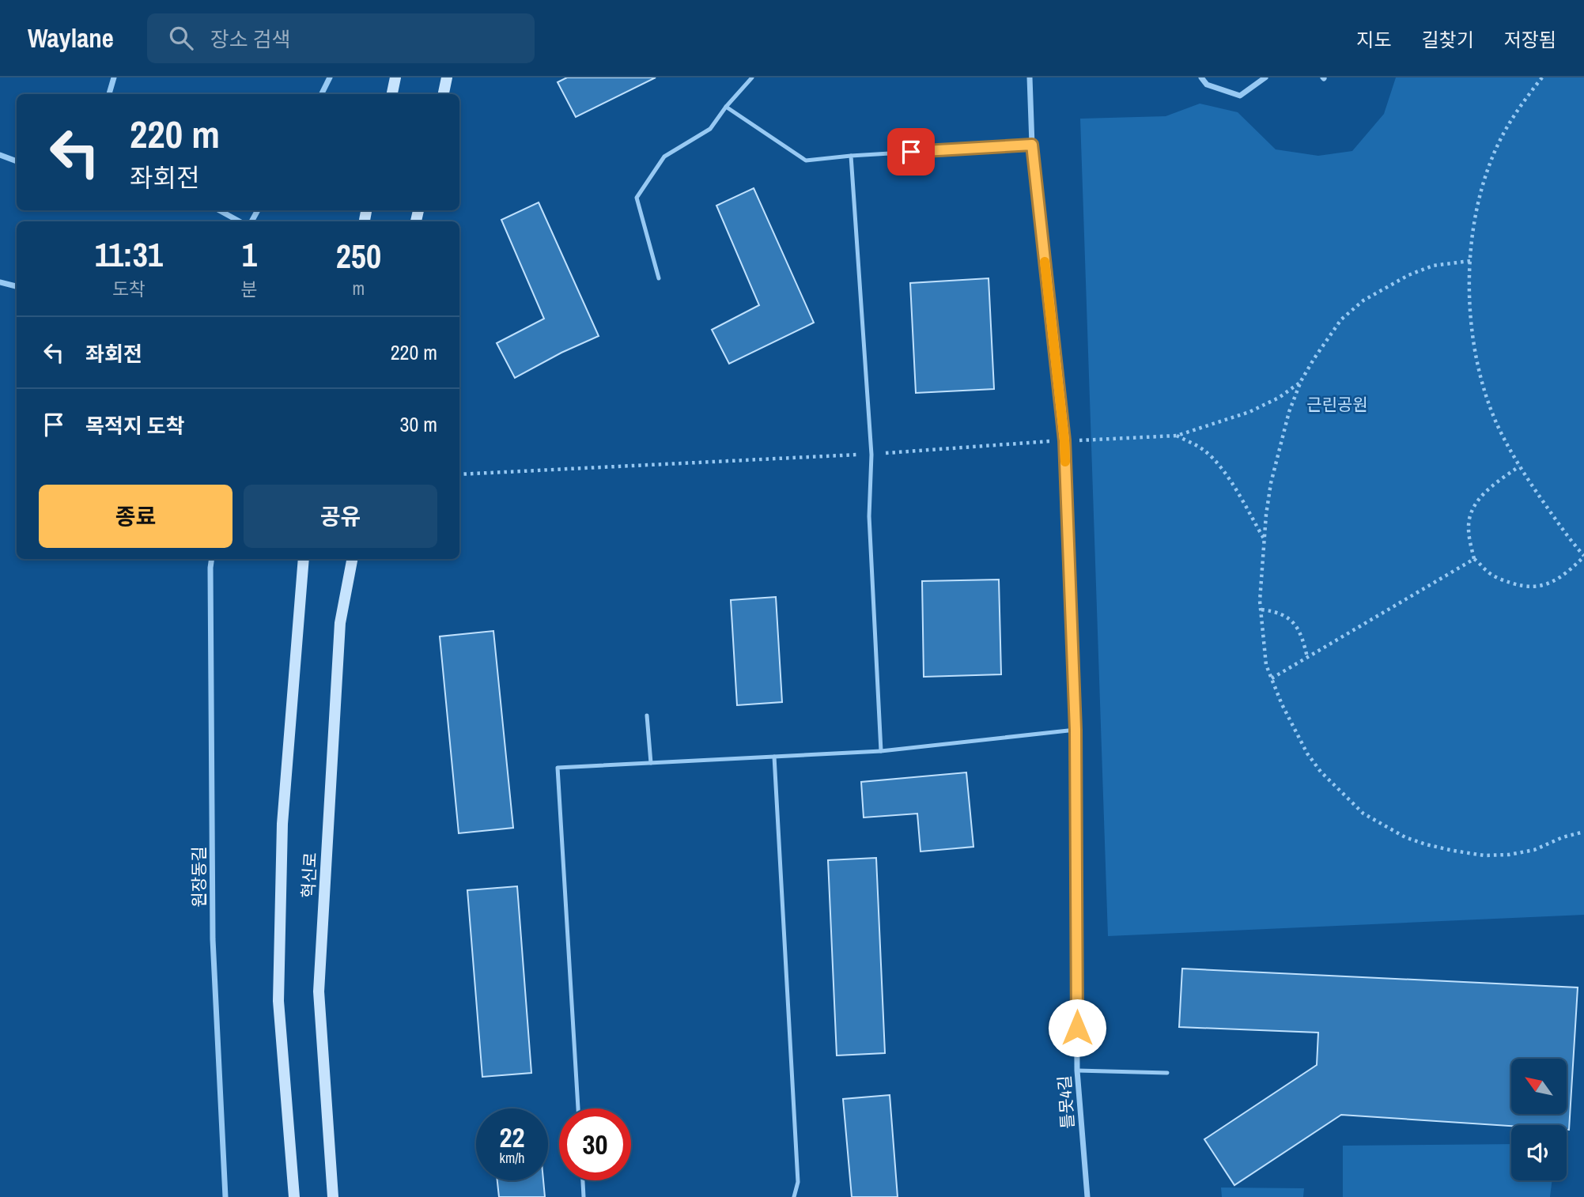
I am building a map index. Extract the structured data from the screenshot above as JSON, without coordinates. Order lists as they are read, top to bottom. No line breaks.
{"streets":{"main road":["혁신로"],"street":["원장동길","틀못4길"]},"parks":["근린공원"],"north":"top left","page":{"header":"Waylane","search":"장소 검색","nav":["지도","길찾기","저장됨"],"turn":["220 m","좌회전"],"eta":["11:31","도착","1","분","250","m"],"list":[{"name":"좌회전","value":"220 m"},{"name":"목적지 도착","value":"30 m"}],"buttons":["종료","공유"],"speed":"22 km/h","limit":"30"}}
